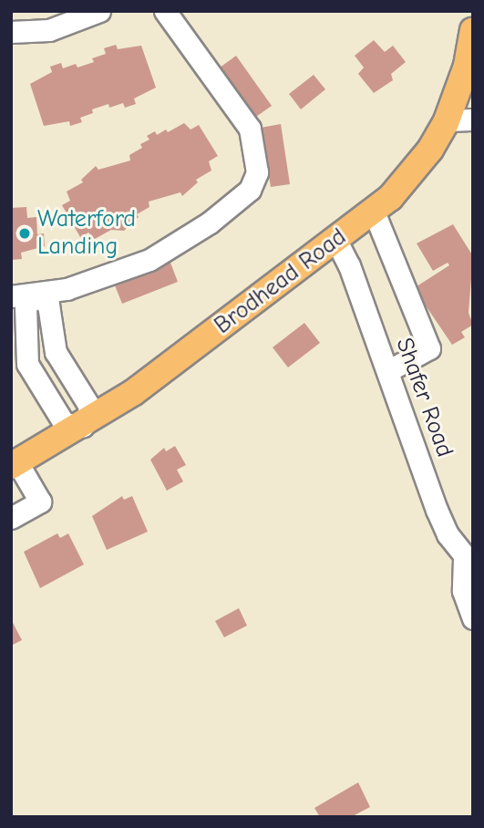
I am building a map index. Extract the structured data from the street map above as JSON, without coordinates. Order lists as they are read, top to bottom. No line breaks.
{"streets":{"main road":["Brodhead Road"],"street":["Shafer Road"]},"crossings":[["Brodhead Road","Shafer Road"]],"places":["Waterford Landing"]}
